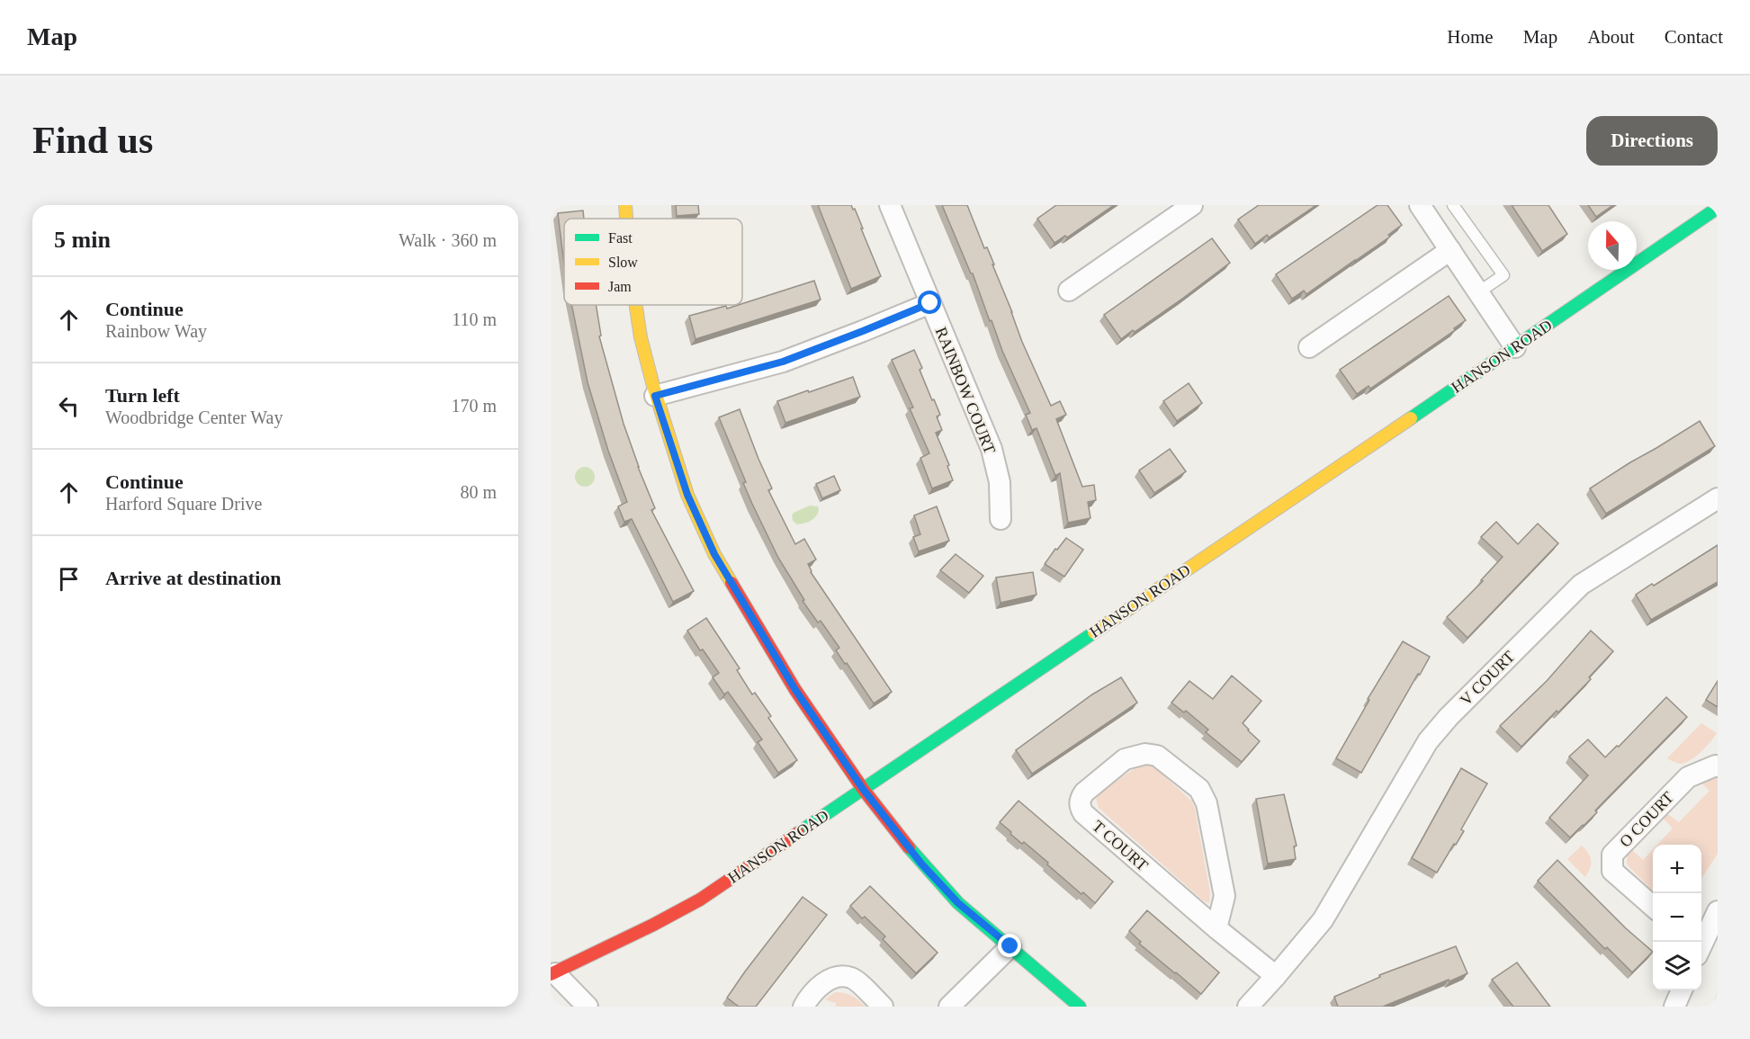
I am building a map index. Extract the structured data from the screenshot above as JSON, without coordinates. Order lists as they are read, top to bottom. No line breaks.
{"streets":{"street":["HANSON ROAD","RAINBOW COURT","V COURT","O COURT","T COURT"]},"crossings":[["V COURT","T COURT"]],"legend":["Fast","Slow","Jam"],"north":"top","page":{"header":"Map","nav":["Home","Map","About","Contact"],"buttons":"Directions","title":"Find us","heading":["5 min","Walk · 360 m"],"list":[["Continue","Rainbow Way","110 m"],["Turn left","Woodbridge Center Way","170 m"],["Continue","Harford Square Drive","80 m"],"Arrive at destination"],"map_buttons":["+","−"]}}
